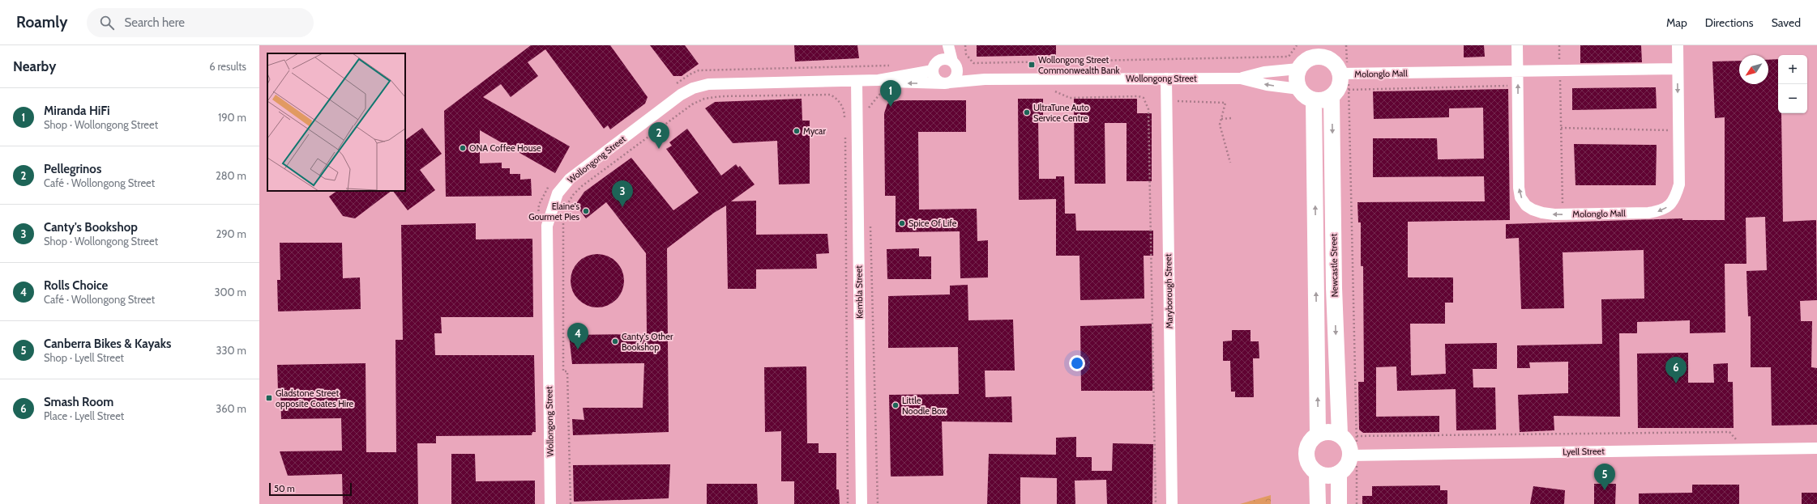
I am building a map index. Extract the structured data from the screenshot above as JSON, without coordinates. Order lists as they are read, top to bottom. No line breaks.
{"streets":{"main road":["Newcastle Street"],"street":["Molonglo Mall","Wollongong Street","Maryborough Street","Kembla Street","Lyell Street"]},"crossings":[["Molonglo Mall","Wollongong Street"],["Molonglo Mall","Newcastle Street"],["Wollongong Street","Newcastle Street"],["Wollongong Street","Maryborough Street"],["Wollongong Street","Kembla Street"],["Newcastle Street","Lyell Street"]],"places":{"transit":["Wollongong Street Commonwealth Bank","Gladstone Street opposite Coates Hire"],"other":["UltraTune Auto Service Centre","Mycar","ONA Coffee House","Elaine's Gourmet Pies","Spice Of Life","Canty's Other Bookshop","Little Noodle Box"]},"scale_bar":"50 m","north":"bottom left","page":{"header":"Roamly","search":"Search here","nav":["Map","Directions","Saved"],"heading":["Nearby","6 results"],"map_buttons":["+","−"],"pins":["1","2","3","4","6","5"],"list":[{"mark":"1","name":"Miranda HiFi","note":"Shop · Wollongong Street","value":"190 m"},{"mark":"2","name":"Pellegrinos","note":"Café · Wollongong Street","value":"280 m"},{"mark":"3","name":"Canty's Bookshop","note":"Shop · Wollongong Street","value":"290 m"},{"mark":"4","name":"Rolls Choice","note":"Café · Wollongong Street","value":"300 m"},{"mark":"5","name":"Canberra Bikes & Kayaks","note":"Shop · Lyell Street","value":"330 m"},{"mark":"6","name":"Smash Room","note":"Place · Lyell Street","value":"360 m"}],"scale":"50 m"}}
